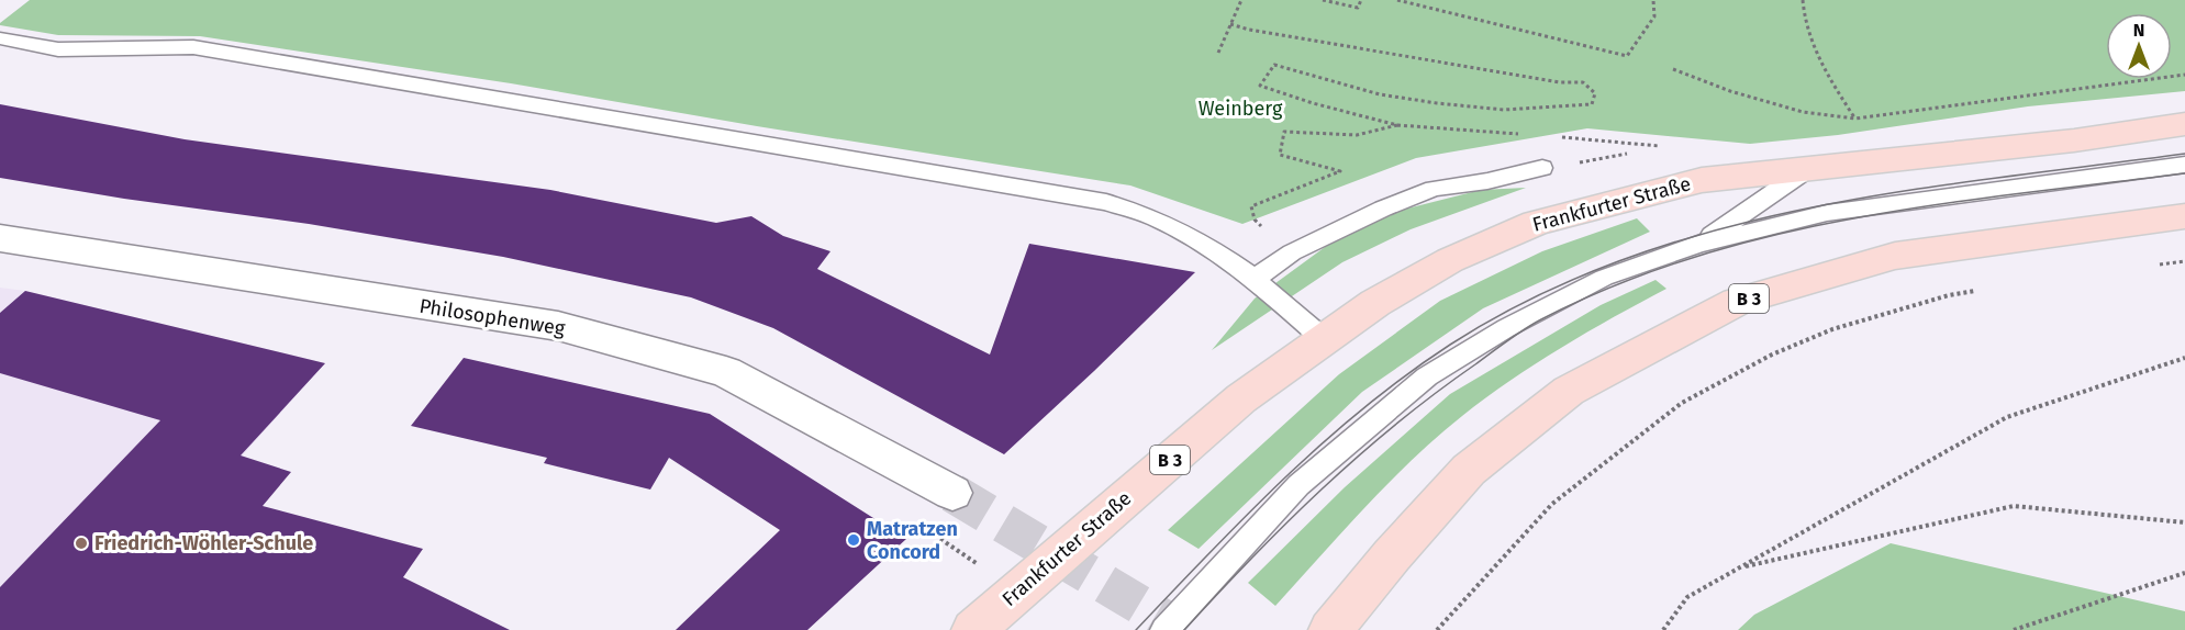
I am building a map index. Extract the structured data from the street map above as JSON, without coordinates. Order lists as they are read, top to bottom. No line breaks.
{"streets":{"main road":["Frankfurter Straße","B 3"],"street":["Philosophenweg"]},"parks":["Weinberg"],"places":["Matratzen Concord","Friedrich-Wöhler-Schule"],"north":"top"}
